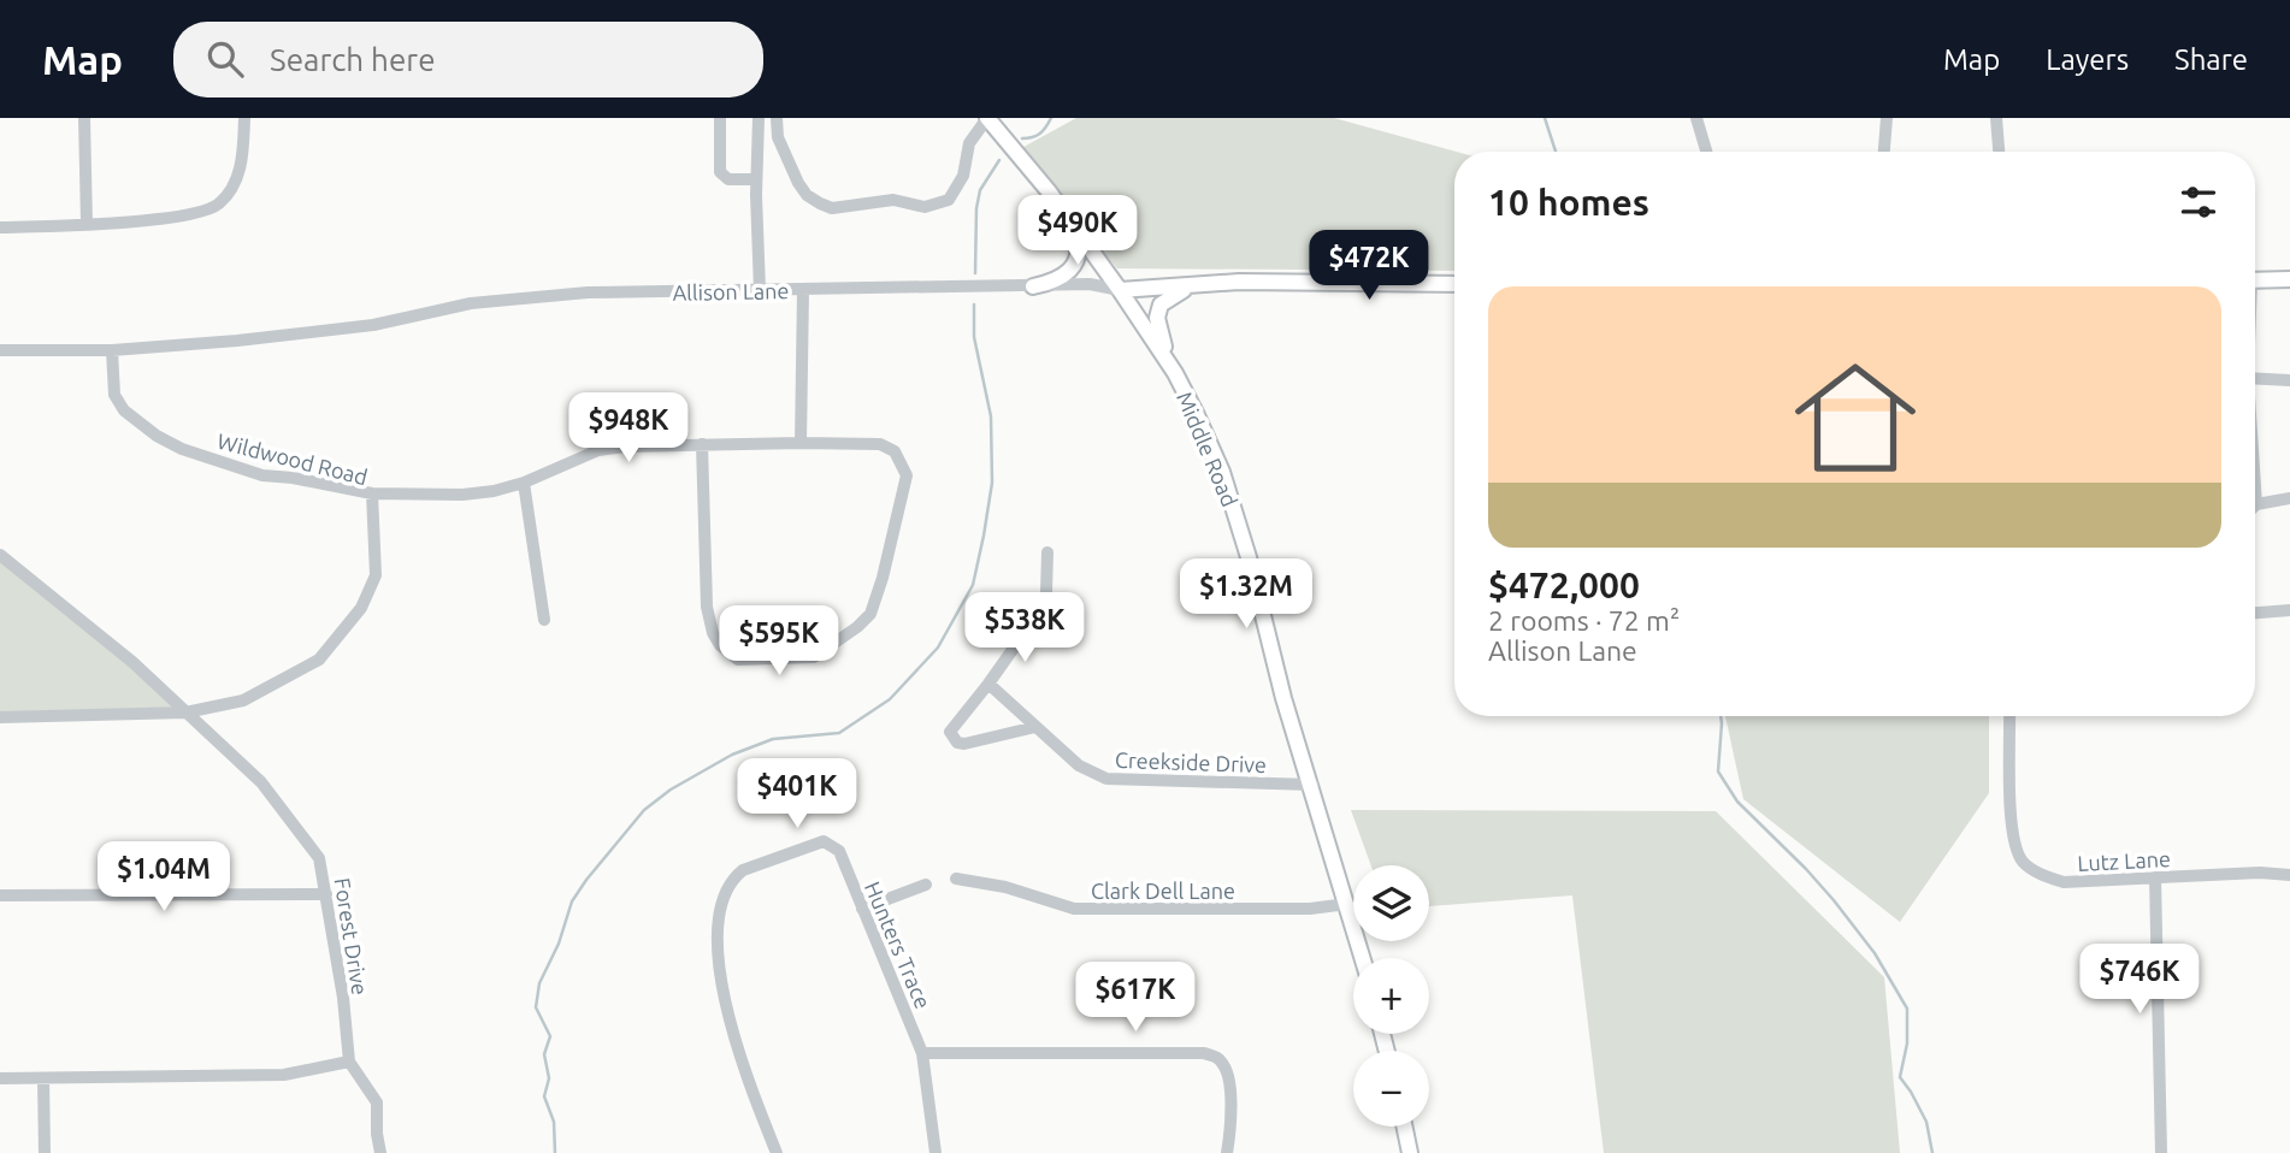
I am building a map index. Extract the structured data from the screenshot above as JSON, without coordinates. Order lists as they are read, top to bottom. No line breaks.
{"streets":{"main road":["Allison Lane","Middle Road"],"street":["Wildwood Road","Creekside Drive","Lutz Lane","Clark Dell Lane","Forest Drive","Hunters Trace"]},"crossings":[["Allison Lane","Middle Road"],["Allison Lane","Wildwood Road"],["Middle Road","Creekside Drive"],["Middle Road","Clark Dell Lane"],["Wildwood Road","Forest Drive"]],"page":{"header":"Map","search":"Search here","nav":["Map","Layers","Share"],"heading":"10 homes","price":["$490K","$472K","$948K","$1.32M","$538K","$595K","$401K","$1.04M","$746K","$617K"],"list":[{"name":"$472,000","note":"2 rooms · 72 m² · Allison Lane"}],"map_buttons":["+","−"]}}
